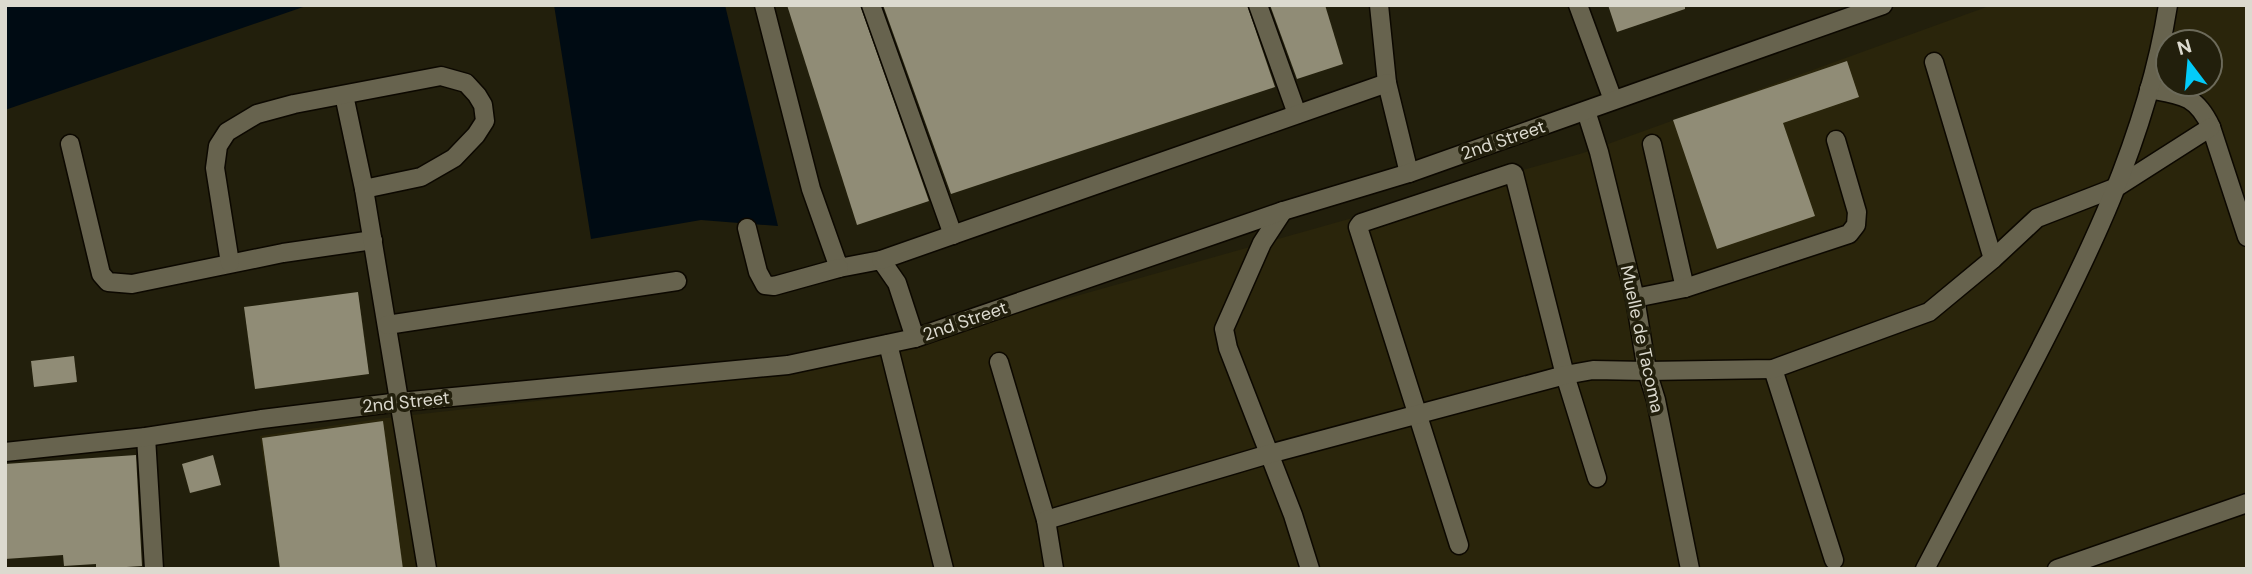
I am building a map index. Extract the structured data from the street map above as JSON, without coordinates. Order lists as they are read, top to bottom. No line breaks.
{"streets":{"street":["2nd Street","Muelle de Tacoma"]},"crossings":[["2nd Street","Muelle de Tacoma"]],"north":"top"}
